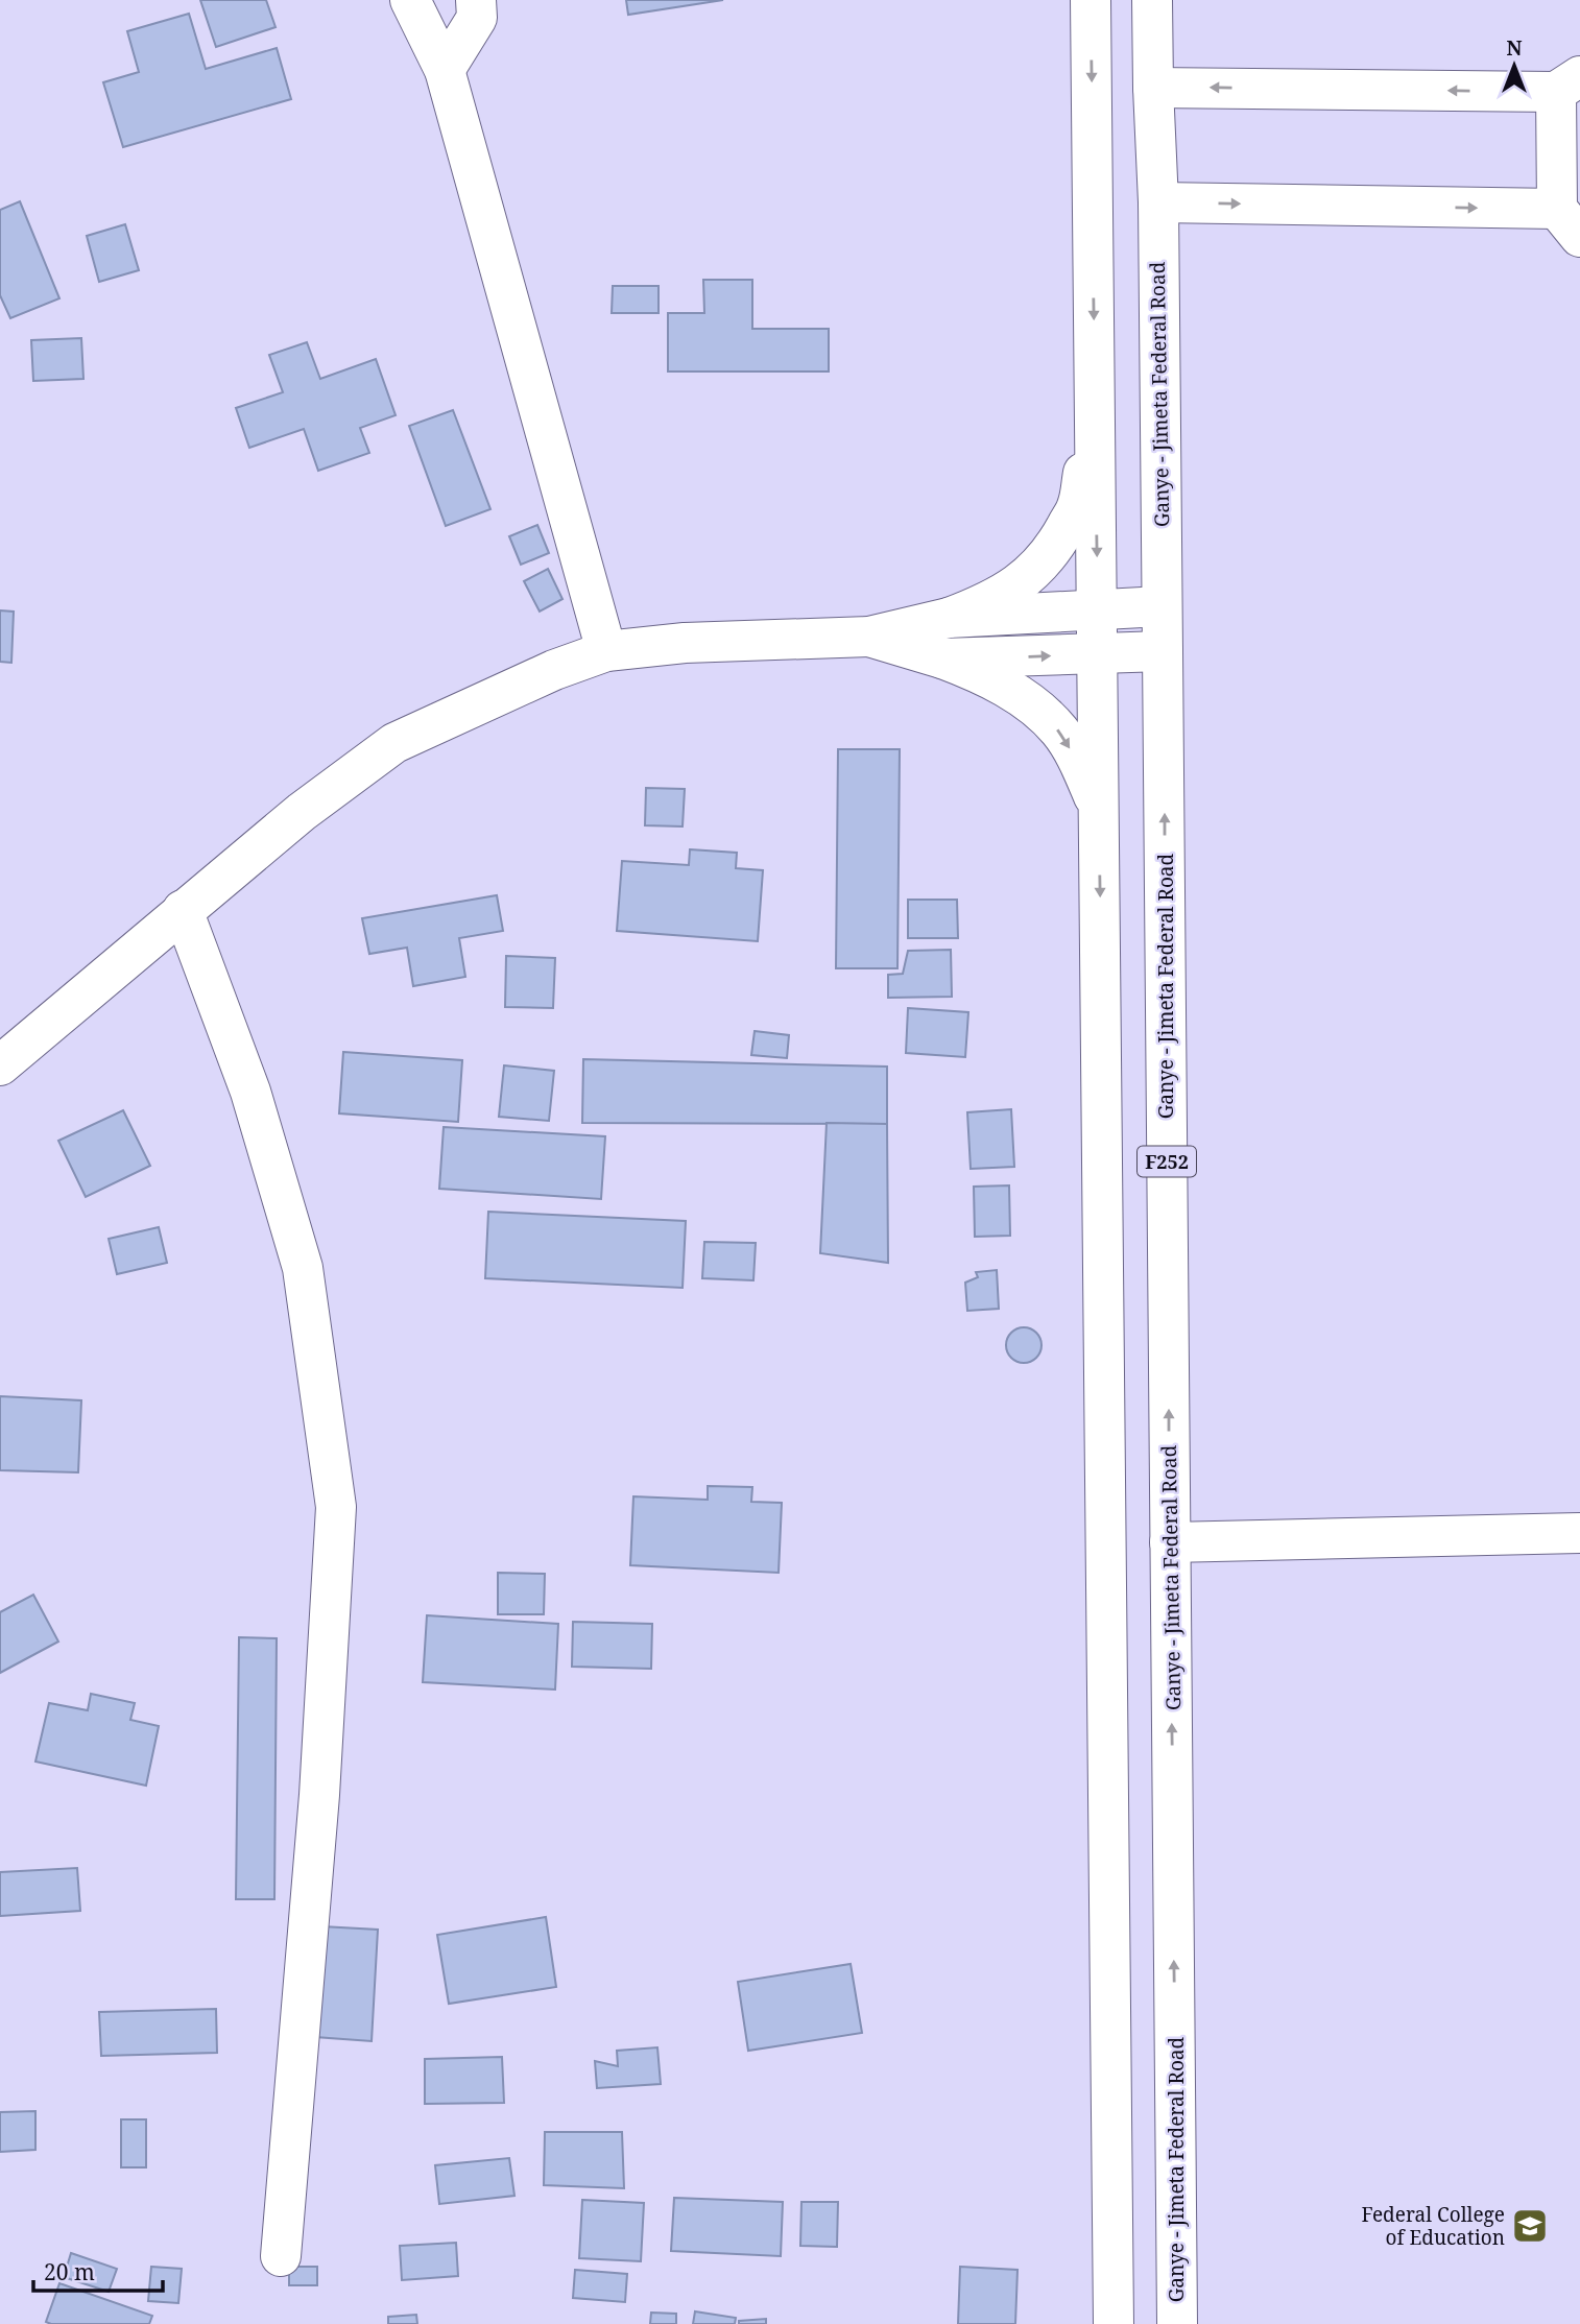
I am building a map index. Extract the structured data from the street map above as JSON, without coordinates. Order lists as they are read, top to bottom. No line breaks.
{"streets":{"main road":["Ganye - Jimeta Federal Road","F252"]},"places":{"school or university":["Federal College of Education"]},"scale_bar":"20 m","north":"top"}
